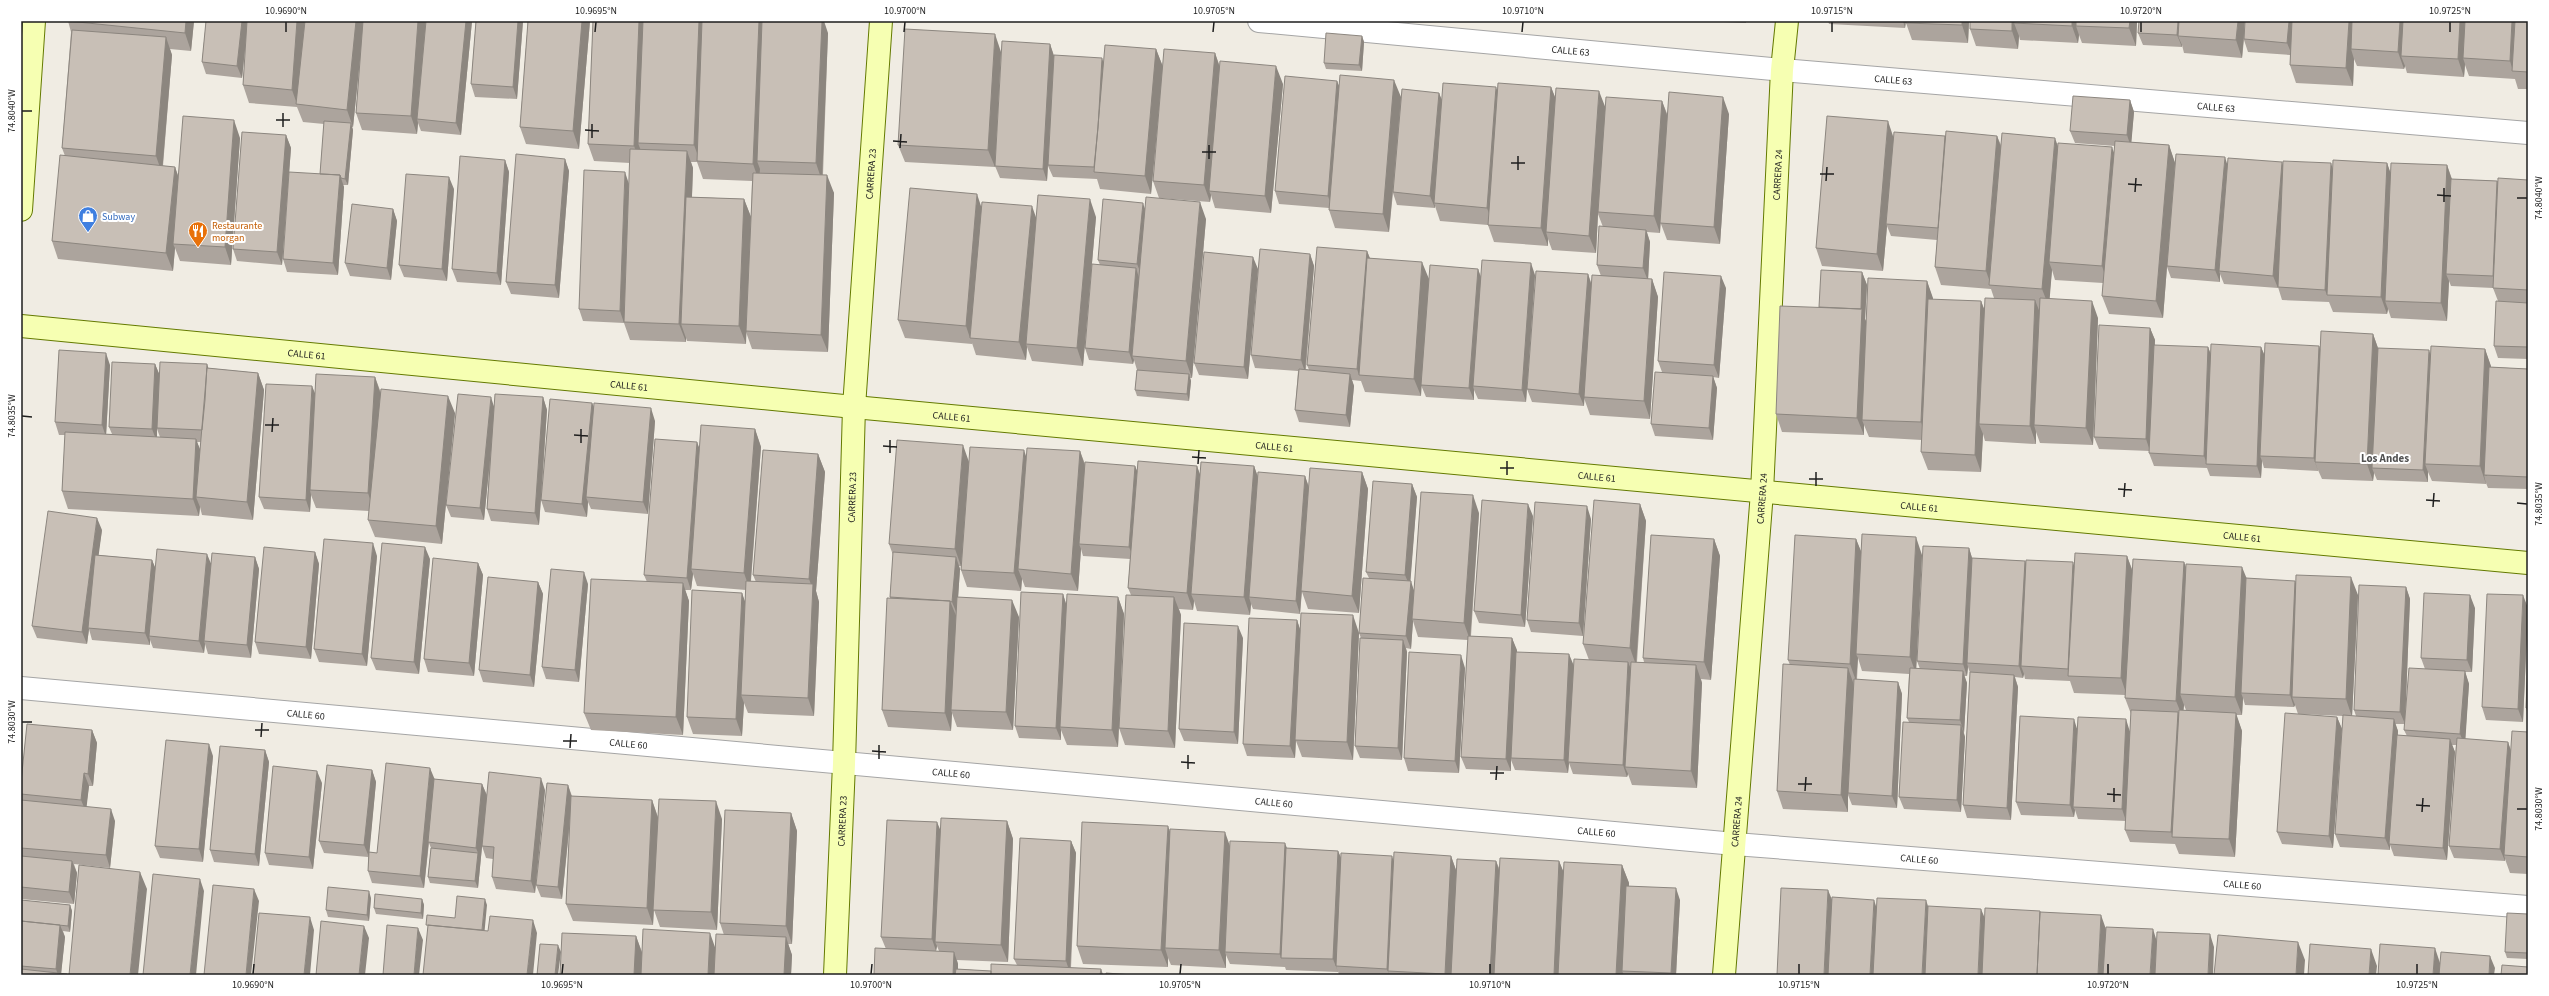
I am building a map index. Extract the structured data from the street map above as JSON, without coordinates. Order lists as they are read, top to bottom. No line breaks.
{"streets":{"street":["CALLE 63","CARRERA 23","CARRERA 24","CALLE 61","CALLE 60"]},"crossings":[["CALLE 63","CARRERA 24"],["CARRERA 23","CALLE 61"],["CARRERA 23","CALLE 60"],["CARRERA 24","CALLE 61"],["CARRERA 24","CALLE 60"]],"districts":["Los Andes"],"places":{"shop":["Subway"],"restaurant":["Restaurante morgan"]},"coordinates":["10.9690°N","10.9695°N","10.9700°N","10.9705°N","10.9710°N","10.9715°N","10.9720°N","10.9725°N","74.8040°W","74.8035°W","74.8030°W"]}
